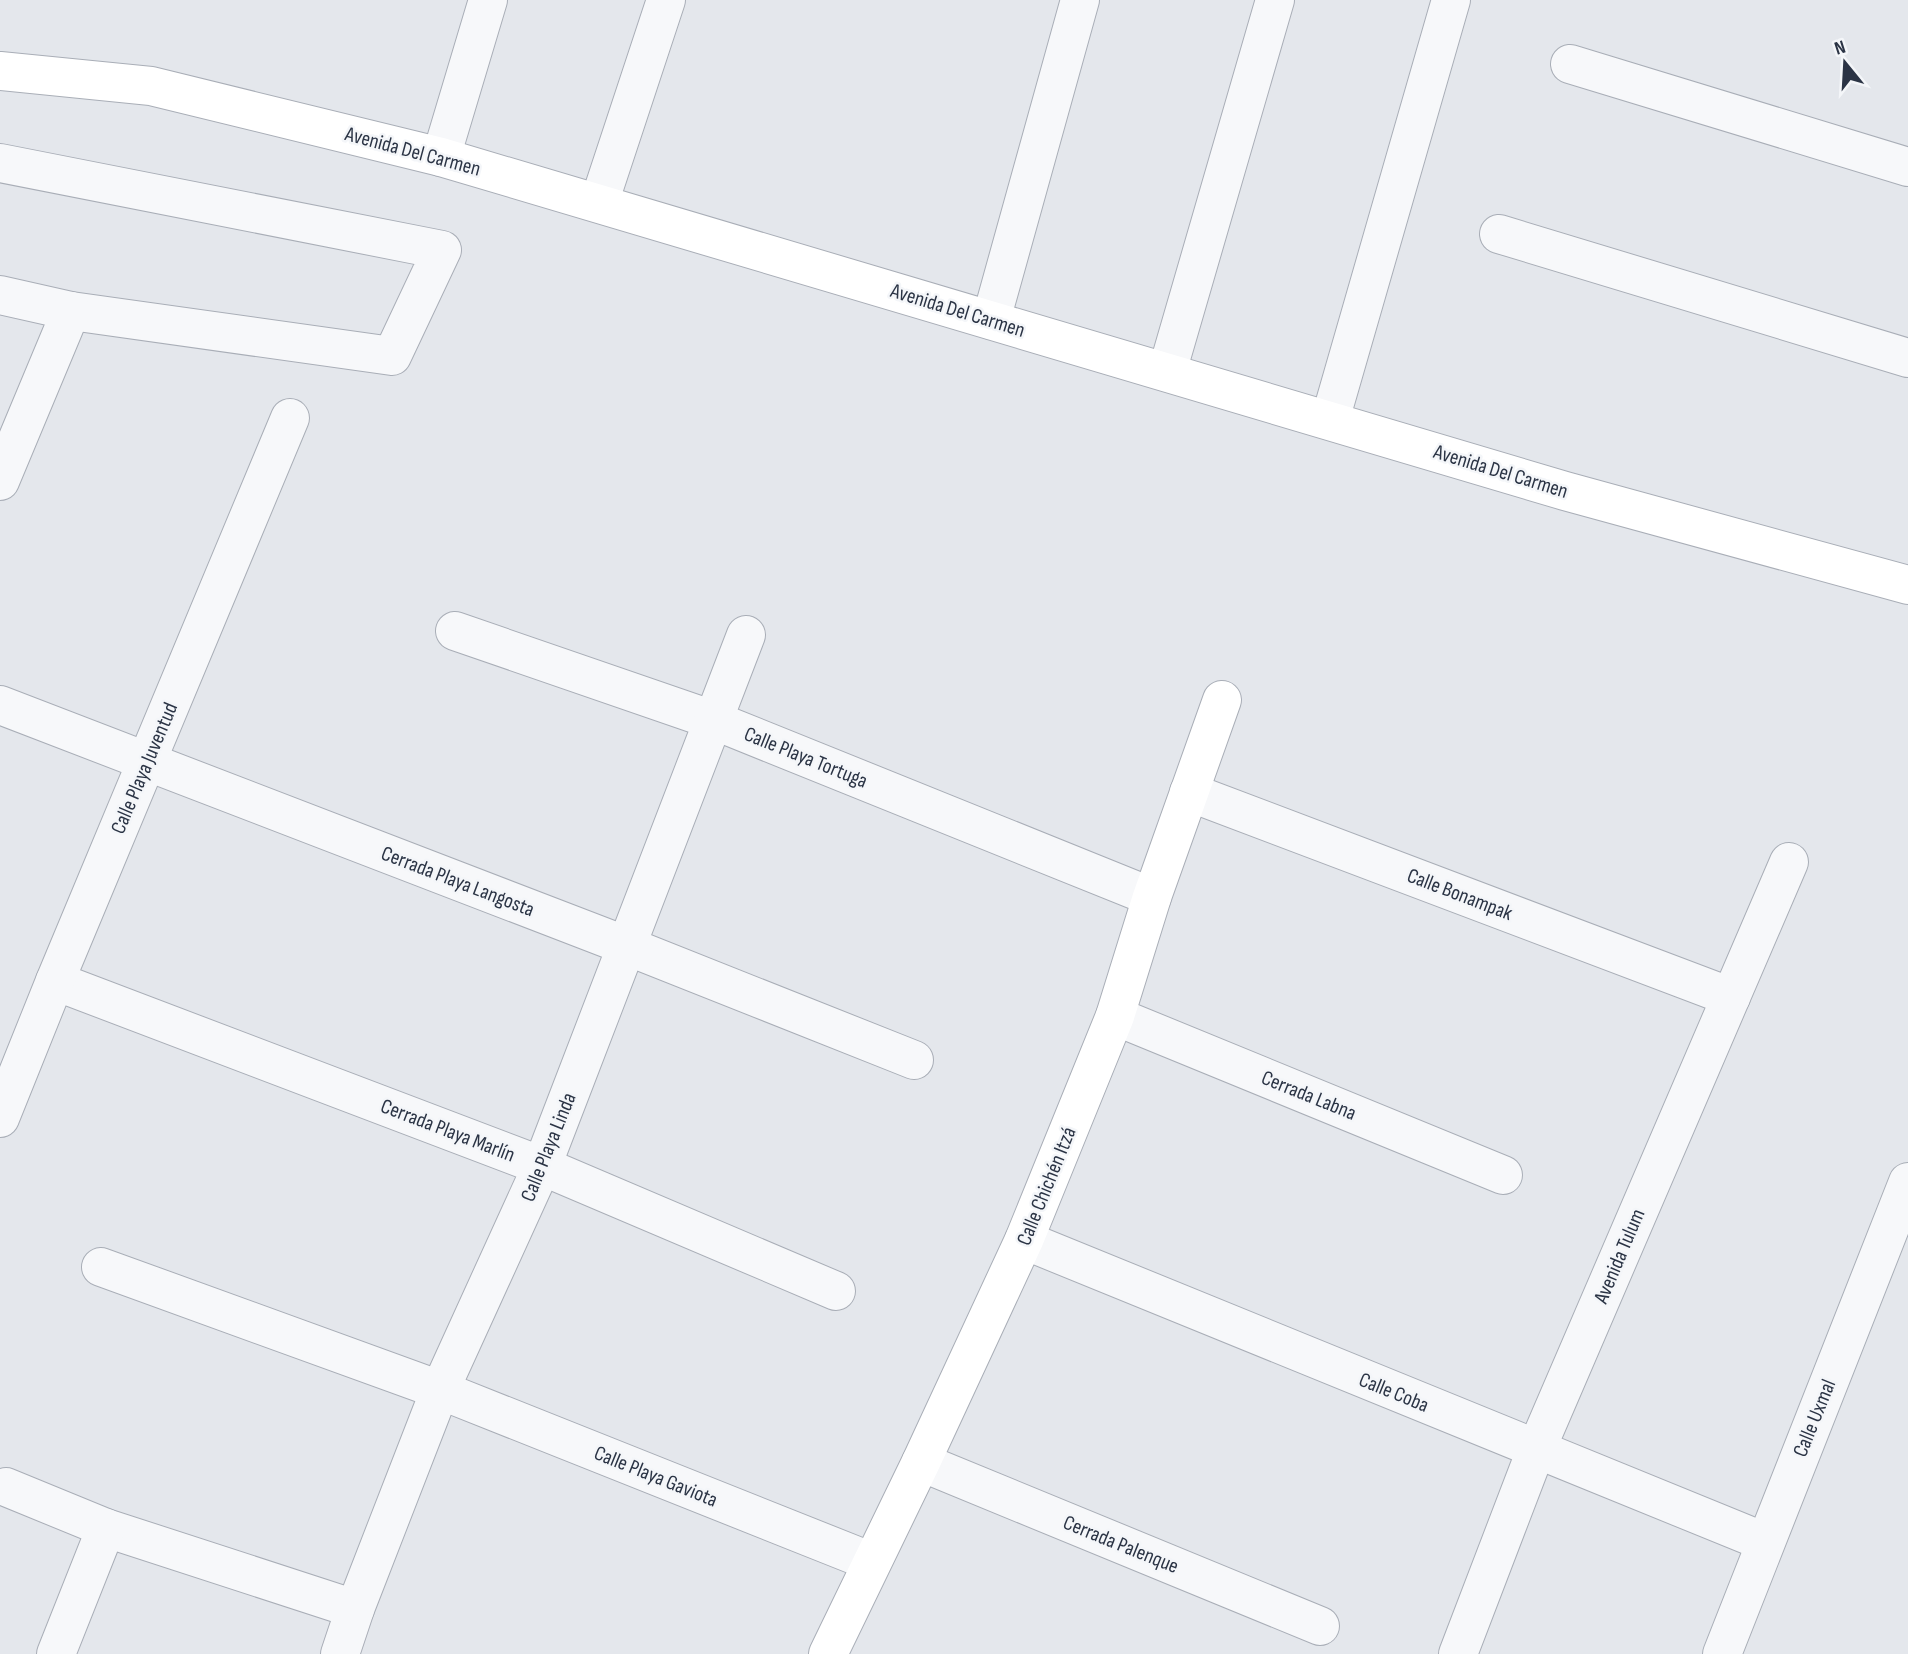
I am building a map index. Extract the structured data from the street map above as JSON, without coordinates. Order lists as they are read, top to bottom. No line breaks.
{"streets":{"main road":["Avenida Del Carmen","Calle Chichén Itzá"],"street":["Calle Playa Tortuga","Calle Playa Juventud","Cerrada Playa Langosta","Calle Bonampak","Cerrada Labna","Cerrada Playa Marlín","Calle Playa Linda","Avenida Tulum","Calle Coba","Calle Uxmal","Calle Playa Gaviota","Cerrada Palenque"]},"crossings":[["Calle Playa Tortuga","Calle Playa Linda"],["Calle Playa Tortuga","Calle Chichén Itzá"],["Calle Playa Juventud","Cerrada Playa Langosta"],["Calle Playa Juventud","Cerrada Playa Marlín"],["Cerrada Playa Langosta","Calle Playa Linda"],["Calle Bonampak","Calle Chichén Itzá"],["Calle Bonampak","Avenida Tulum"],["Cerrada Labna","Calle Chichén Itzá"],["Cerrada Playa Marlín","Calle Playa Linda"],["Calle Playa Linda","Calle Playa Gaviota"],["Calle Chichén Itzá","Calle Coba"],["Calle Chichén Itzá","Calle Playa Gaviota"],["Calle Chichén Itzá","Cerrada Palenque"],["Avenida Tulum","Calle Coba"],["Calle Coba","Calle Uxmal"]],"north":"top"}
